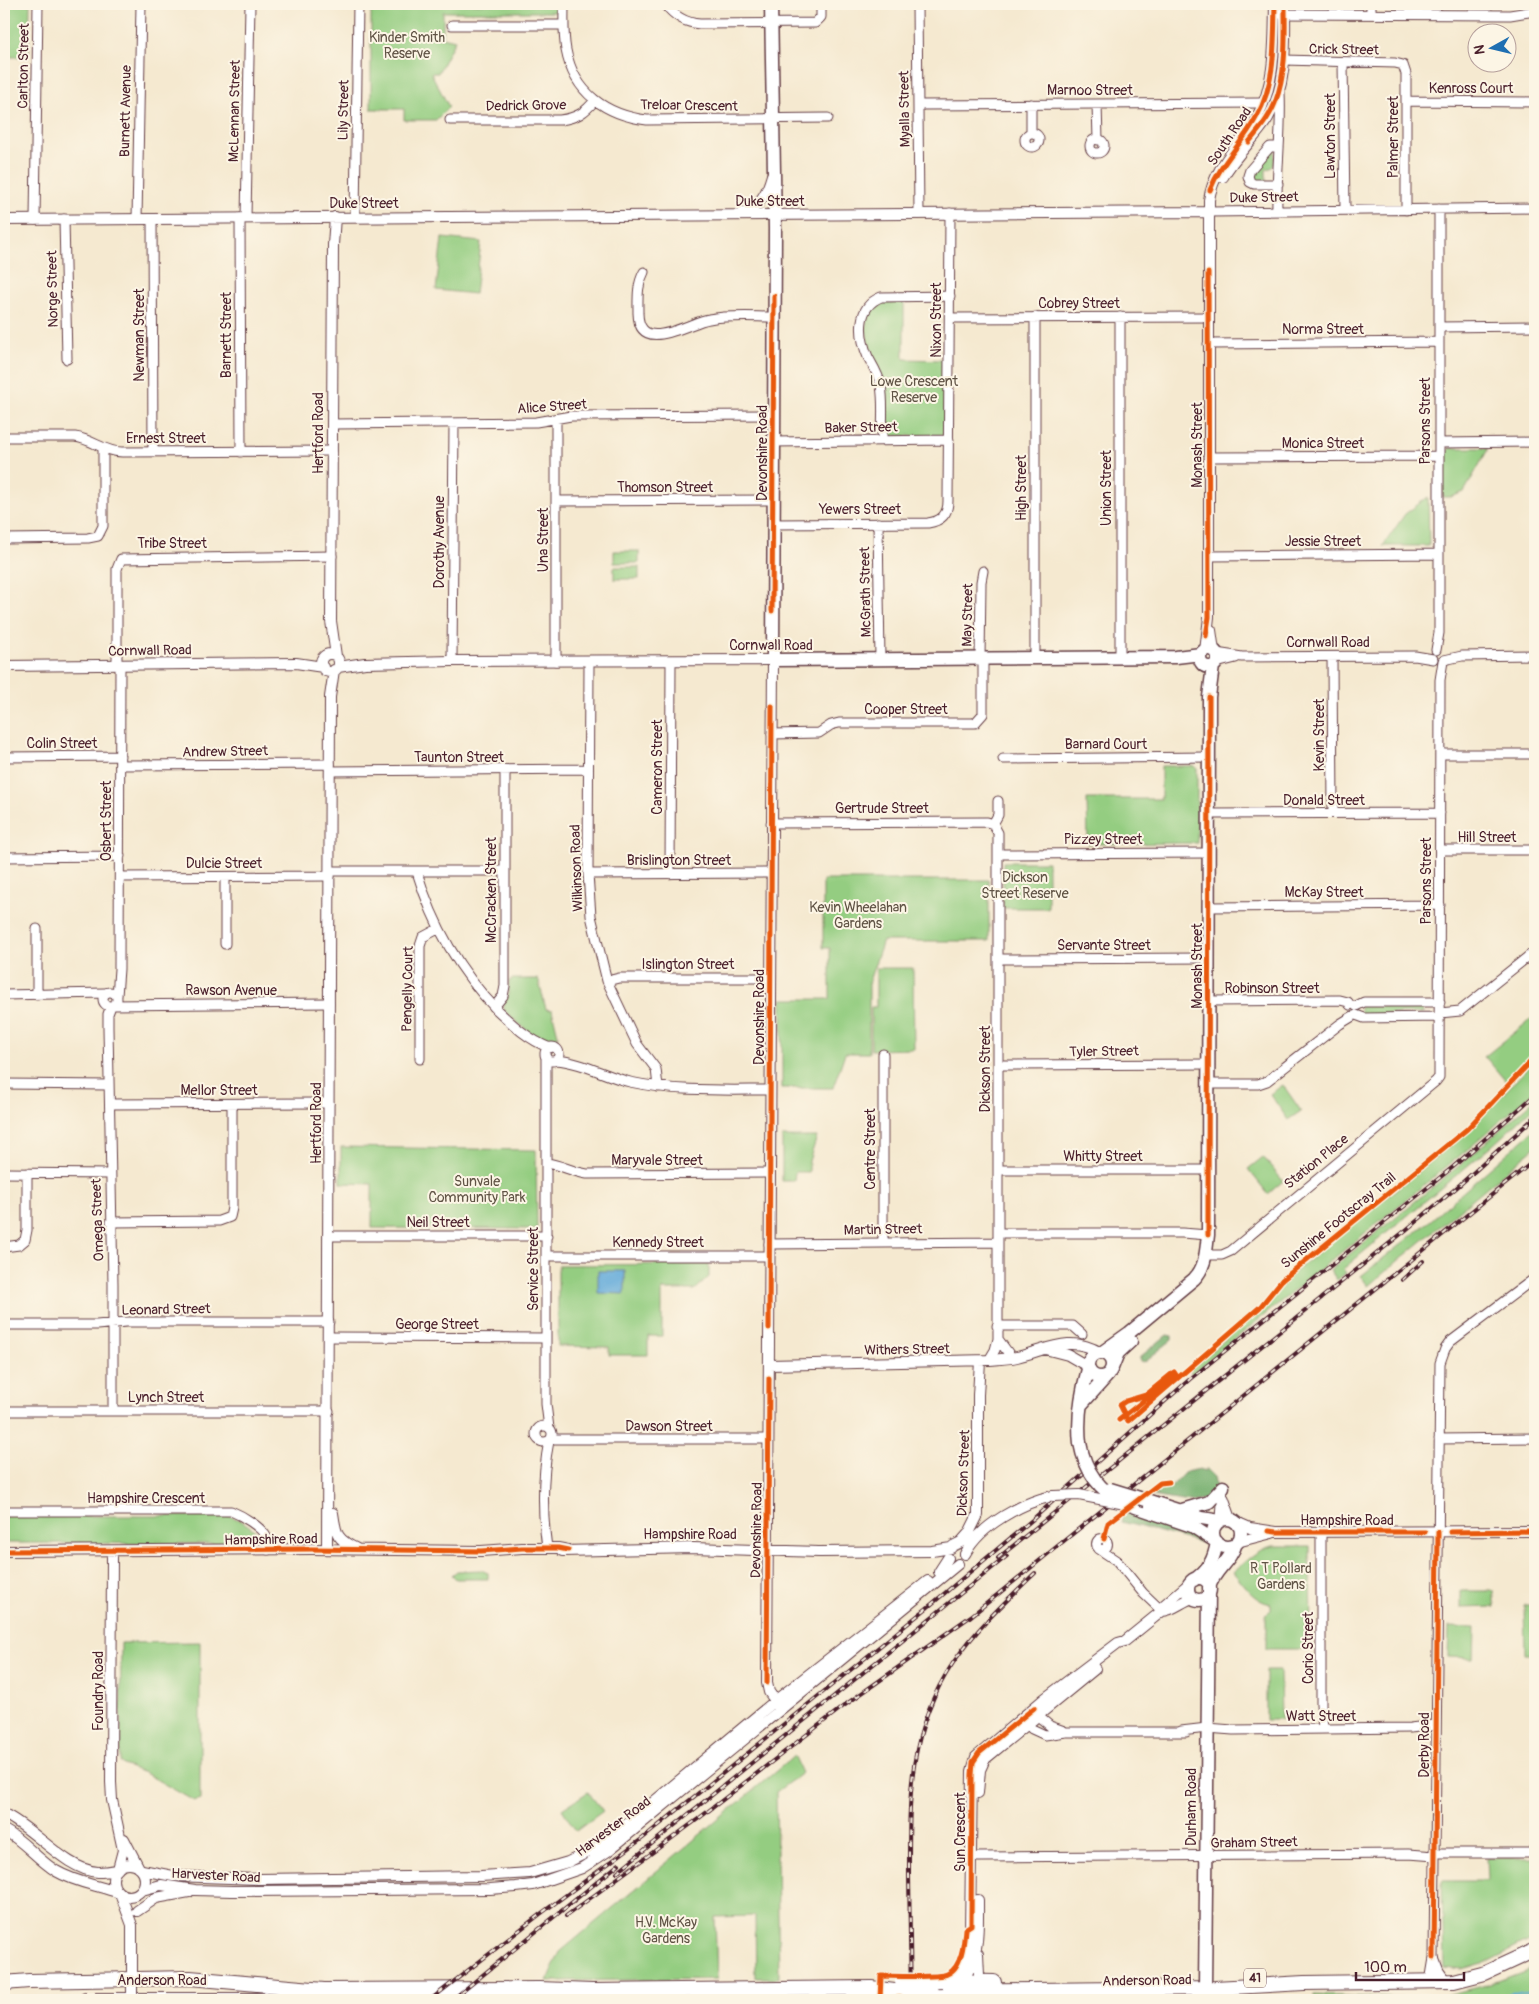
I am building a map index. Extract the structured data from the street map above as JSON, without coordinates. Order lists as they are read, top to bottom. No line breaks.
{"streets":{"main road":["Monash Street","Devonshire Road","Cornwall Road","Hampshire Road","Durham Road","Sun Crescent","41","Anderson Road"],"street":["Crick Street","Carlton Street","Kenross Court","Marnoo Street","Dedrick Grove","Treloar Crescent","Myalla Street","Lily Street","Burnett Avenue","McLennan Street","South Road","Lawton Street","Palmer Street","Duke Street","Norge Street","Cobrey Street","Nixon Street","Norma Street","Newman Street","Barnett Street","Alice Street","Parsons Street","Baker Street","Hertford Road","Ernest Street","Monica Street","Thomson Street","High Street","Union Street","Yewers Street","Una Street","Jessie Street","Dorothy Avenue","Tribe Street","McGrath Street","May Street","Cooper Street","Kevin Street","Colin Street","Barnard Court","Andrew Street","Taunton Street","Cameron Street","Donald Street","Gertrude Street","Osbert Street","Hill Street","Pizzey Street","Brislington Street","Dulcie Street","Wilkinson Road","McCracken Street","McKay Street","Servante Street","Islington Street","Robinson Street","Pengelly Court","Rawson Avenue","Tyler Street","Dickson Street","Mellor Street","Centre Street","Whitty Street","Maryvale Street","Station Place","Omega Street","Neil Street","Martin Street","Kennedy Street","Service Street","Leonard Street","George Street","Withers Street","Lynch Street","Dawson Street","Hampshire Crescent","Corio Street","Foundry Road","Watt Street","Derby Road","Harvester Road","Graham Street"],"cycle path":["Sunshine Footscray Trail"]},"crossings":[["Crick Street","South Road"],["Crick Street","Lawton Street"],["Crick Street","Palmer Street"],["Carlton Street","Duke Street"],["Kenross Court","Palmer Street"],["Marnoo Street","Myalla Street"],["Marnoo Street","South Road"],["Dedrick Grove","Treloar Crescent"],["Treloar Crescent","Devonshire Road"],["Myalla Street","Duke Street"],["Lily Street","Duke Street"],["Burnett Avenue","Duke Street"],["McLennan Street","Duke Street"],["McLennan Street","Barnett Street"],["South Road","Duke Street"],["South Road","Monash Street"],["Lawton Street","Duke Street"],["Palmer Street","Duke Street"],["Duke Street","Norge Street"],["Duke Street","Nixon Street"],["Duke Street","Newman Street"],["Duke Street","Barnett Street"],["Duke Street","Parsons Street"],["Duke Street","Hertford Road"],["Duke Street","Monash Street"],["Duke Street","Devonshire Road"],["Cobrey Street","Nixon Street"],["Cobrey Street","Monash Street"],["Cobrey Street","High Street"],["Cobrey Street","Union Street"],["Nixon Street","Baker Street"],["Nixon Street","Yewers Street"],["Norma Street","Parsons Street"],["Norma Street","Monash Street"],["Newman Street","Ernest Street"],["Barnett Street","Ernest Street"],["Alice Street","Hertford Road"],["Alice Street","Devonshire Road"],["Alice Street","Una Street"],["Alice Street","Dorothy Avenue"],["Parsons Street","Monica Street"],["Parsons Street","Jessie Street"],["Parsons Street","Cornwall Road"],["Parsons Street","Donald Street"],["Parsons Street","Hill Street"],["Parsons Street","McKay Street"],["Parsons Street","Robinson Street"],["Parsons Street","Station Place"],["Baker Street","Devonshire Road"],["Hertford Road","Ernest Street"],["Hertford Road","Tribe Street"],["Hertford Road","Cornwall Road"],["Hertford Road","Andrew Street"],["Hertford Road","Taunton Street"],["Hertford Road","Dulcie Street"],["Hertford Road","Rawson Avenue"],["Hertford Road","Mellor Street"],["Hertford Road","Neil Street"],["Hertford Road","Leonard Street"],["Hertford Road","George Street"],["Hertford Road","Lynch Street"],["Hertford Road","Hampshire Road"],["Monica Street","Monash Street"],["Monash Street","Jessie Street"],["Monash Street","Cornwall Road"],["Monash Street","Barnard Court"],["Monash Street","Donald Street"],["Monash Street","Pizzey Street"],["Monash Street","McKay Street"],["Monash Street","Servante Street"],["Monash Street","Robinson Street"],["Monash Street","Tyler Street"],["Monash Street","Whitty Street"],["Monash Street","Station Place"],["Monash Street","Martin Street"],["Devonshire Road","Thomson Street"],["Devonshire Road","Yewers Street"],["Devonshire Road","Cornwall Road"],["Devonshire Road","Cooper Street"],["Devonshire Road","Gertrude Street"],["Devonshire Road","Brislington Street"],["Devonshire Road","Islington Street"],["Devonshire Road","Maryvale Street"],["Devonshire Road","Martin Street"],["Devonshire Road","Kennedy Street"],["Devonshire Road","Withers Street"],["Devonshire Road","Dawson Street"],["Devonshire Road","Hampshire Road"],["Devonshire Road","Harvester Road"],["Thomson Street","Una Street"],["High Street","Cornwall Road"],["Union Street","Cornwall Road"],["Yewers Street","McGrath Street"],["Una Street","Cornwall Road"],["Dorothy Avenue","Cornwall Road"],["Tribe Street","Cornwall Road"],["Tribe Street","Osbert Street"],["McGrath Street","Cornwall Road"],["May Street","Cornwall Road"],["May Street","Cooper Street"],["Cornwall Road","Cooper Street"],["Cornwall Road","Kevin Street"],["Cornwall Road","Cameron Street"],["Cornwall Road","Osbert Street"],["Cornwall Road","Wilkinson Road"],["Kevin Street","Donald Street"],["Colin Street","Andrew Street"],["Colin Street","Osbert Street"],["Andrew Street","Taunton Street"],["Andrew Street","Osbert Street"],["Taunton Street","Wilkinson Road"],["Taunton Street","McCracken Street"],["Cameron Street","Brislington Street"],["Gertrude Street","Dickson Street"],["Osbert Street","Dulcie Street"],["Osbert Street","Rawson Avenue"],["Osbert Street","Omega Street"],["Pizzey Street","Dickson Street"],["Brislington Street","Wilkinson Road"],["Dulcie Street","McCracken Street"],["Wilkinson Road","Islington Street"],["Servante Street","Dickson Street"],["Rawson Avenue","Omega Street"],["Tyler Street","Dickson Street"],["Dickson Street","Whitty Street"],["Dickson Street","Martin Street"],["Dickson Street","Withers Street"],["Dickson Street","Hampshire Road"],["Dickson Street","Harvester Road"],["Mellor Street","Omega Street"],["Centre Street","Martin Street"],["Maryvale Street","Service Street"],["Omega Street","Leonard Street"],["Omega Street","Lynch Street"],["Neil Street","Service Street"],["Kennedy Street","Service Street"],["Service Street","George Street"],["Service Street","Dawson Street"],["Service Street","Hampshire Road"],["Withers Street","Hampshire Road"],["Hampshire Crescent","Hampshire Road"],["Hampshire Road","Corio Street"],["Hampshire Road","Foundry Road"],["Hampshire Road","Derby Road"],["Hampshire Road","Harvester Road"],["Hampshire Road","Sun Crescent"],["Corio Street","Watt Street"],["Foundry Road","Harvester Road"],["Watt Street","Derby Road"],["Watt Street","Durham Road"],["Watt Street","Sun Crescent"],["Derby Road","Graham Street"],["Derby Road","Anderson Road"],["Durham Road","Sun Crescent"],["Durham Road","Graham Street"],["Durham Road","Anderson Road"],["Sun Crescent","Graham Street"],["Sun Crescent","Anderson Road"]],"parks":["Kinder Smith Reserve","Lowe Crescent Reserve","Dickson Street Reserve","Kevin Wheelahan Gardens","Sunvale Community Park","R T Pollard Gardens","H.V. McKay Gardens"],"scale_bar":"100 m","north":"left"}
